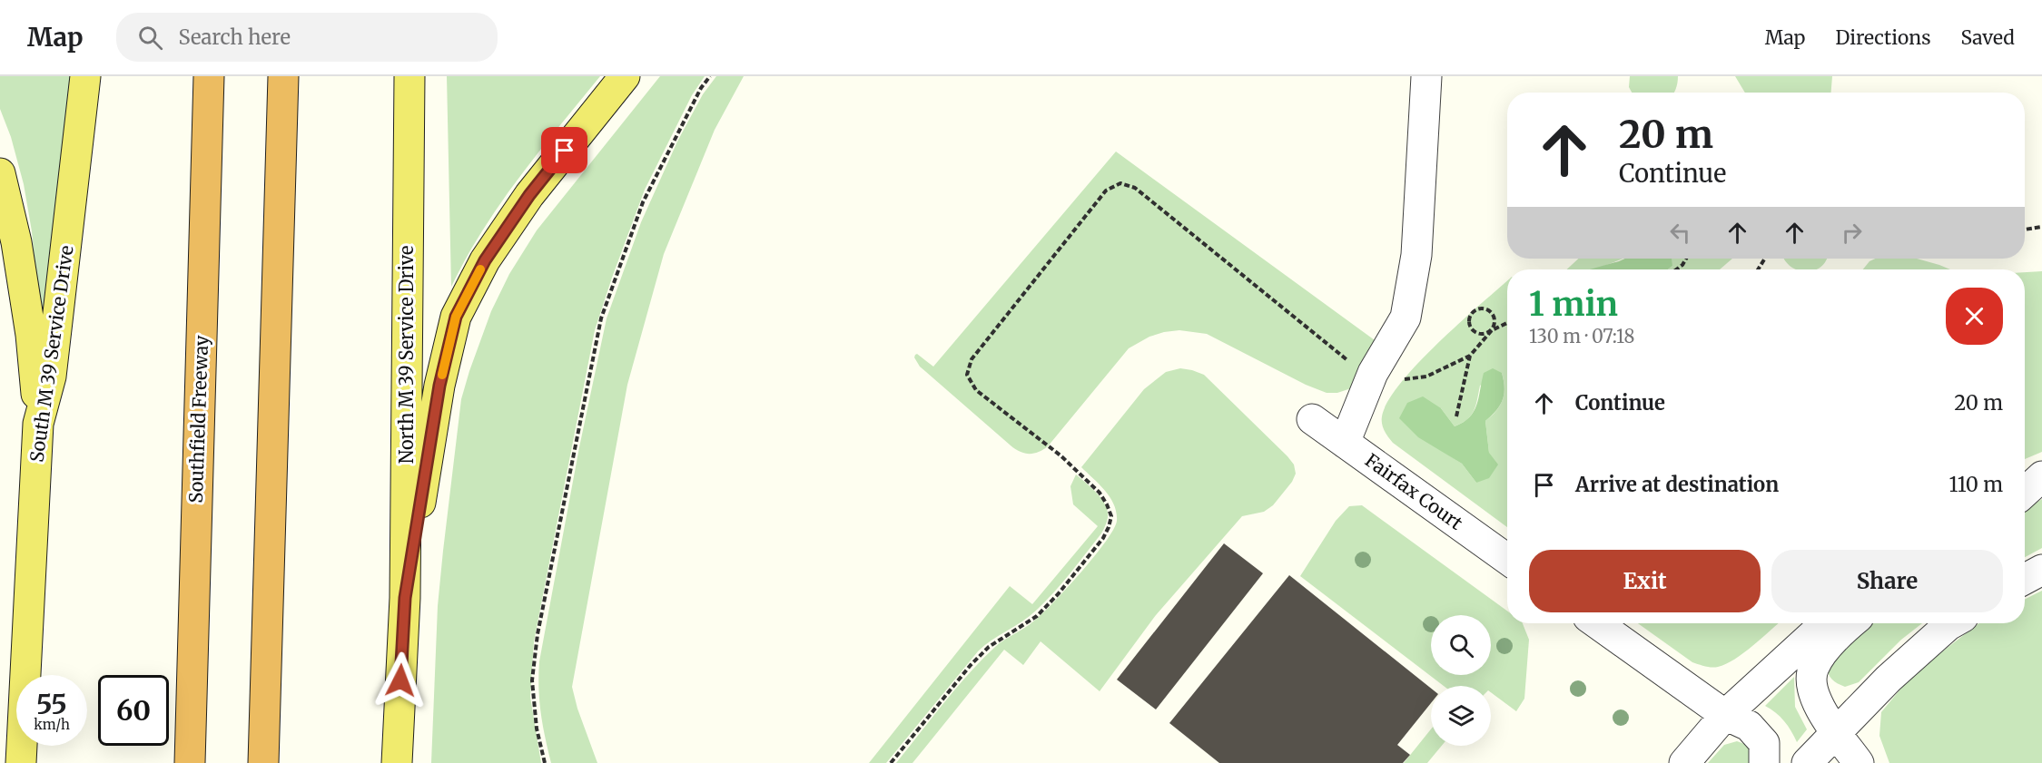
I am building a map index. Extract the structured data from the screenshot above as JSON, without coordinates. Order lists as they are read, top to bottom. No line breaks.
{"streets":{"highway":["Southfield Freeway"],"main road":["South M 39 Service Drive","North M 39 Service Drive"],"street":["Fairfax Court"]},"page":{"header":"Map","search":"Search here","nav":["Map","Directions","Saved"],"turn":["20 m","Continue"],"heading":["1 min","130 m · 07:18"],"list":[{"name":"Continue","value":"20 m"},{"name":"Arrive at destination","value":"110 m"}],"buttons":["Exit","Share"],"speed":"55 km/h","limit":"60"}}
